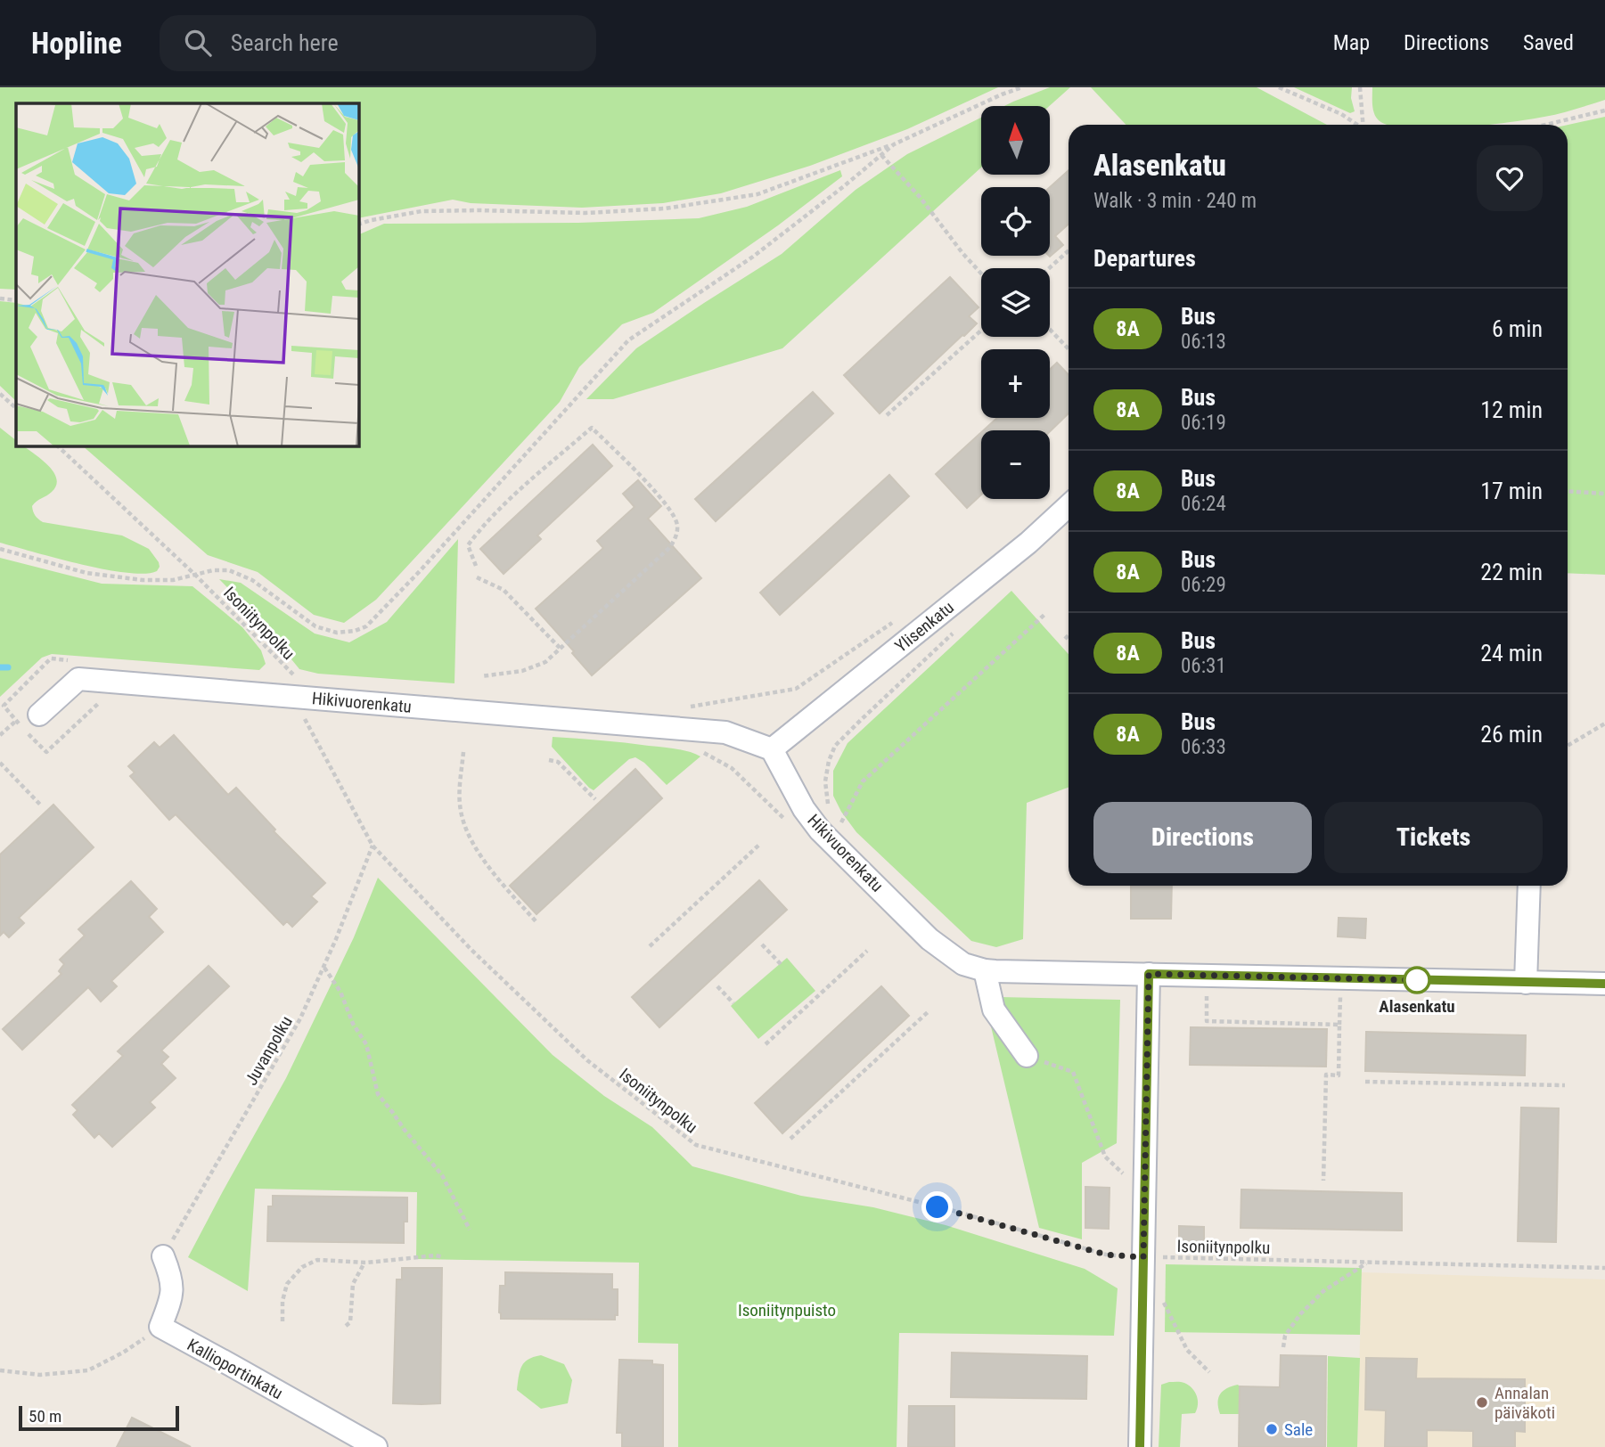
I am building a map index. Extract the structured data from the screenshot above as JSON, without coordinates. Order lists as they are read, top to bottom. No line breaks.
{"streets":{"street":["Ylisenkatu","Hikivuorenkatu","Kallioportinkatu"],"path":["Isoniitynpolku","Juvanpolku"]},"crossings":[["Isoniitynpolku","Hikivuorenkatu"],["Isoniitynpolku","Juvanpolku"],["Ylisenkatu","Hikivuorenkatu"]],"parks":["Isoniitynpuisto"],"places":["Alasenkatu","Annalan päiväkoti","Sale"],"lines":["bus line 8A"],"scale_bar":"50 m","north":"top","page":{"header":"Hopline","search":"Search here","nav":["Map","Directions","Saved"],"map_buttons":["+","−"],"heading":[["Alasenkatu","Walk · 3 min · 240 m"],"Departures"],"list":[{"mark":"8A","name":"Bus","note":"06:13","value":"6 min"},{"mark":"8A","name":"Bus","note":"06:19","value":"12 min"},{"mark":"8A","name":"Bus","note":"06:24","value":"17 min"},{"mark":"8A","name":"Bus","note":"06:29","value":"22 min"},{"mark":"8A","name":"Bus","note":"06:31","value":"24 min"},{"mark":"8A","name":"Bus","note":"06:33","value":"26 min"}],"buttons":["Directions","Tickets"],"scale":"50 m"}}
